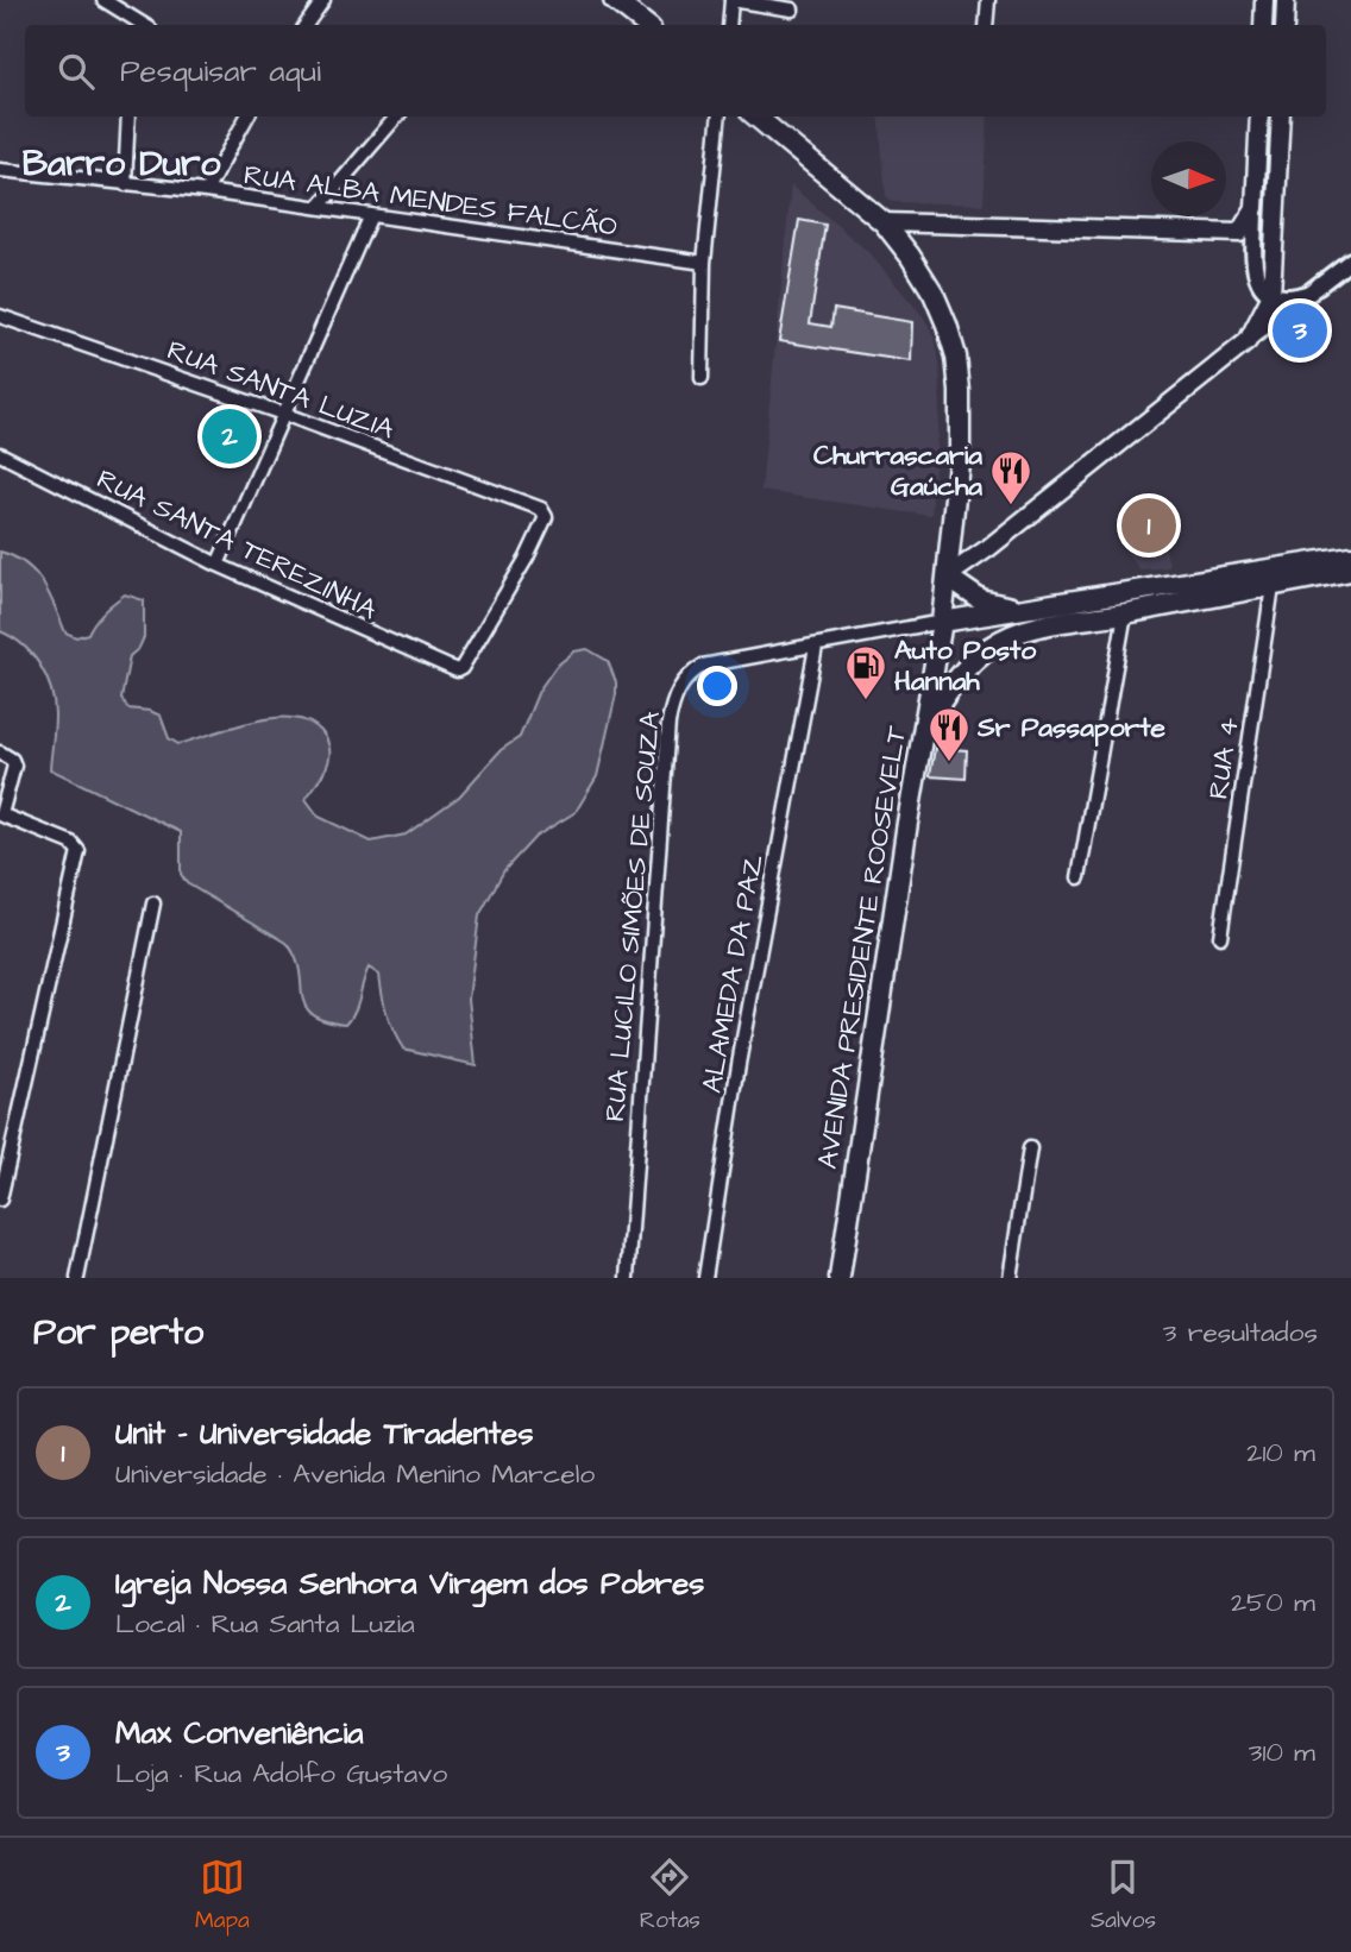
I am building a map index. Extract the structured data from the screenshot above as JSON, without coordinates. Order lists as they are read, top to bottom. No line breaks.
{"streets":{"main road":["AVENIDA PRESIDENTE ROOSEVELT"],"street":["RUA ALBA MENDES FALCÃO","RUA SANTA LUZIA","RUA SANTA TEREZINHA","RUA 4","RUA LUCILO SIMÕES DE SOUZA","ALAMEDA DA PAZ"]},"crossings":[["RUA SANTA LUZIA","RUA SANTA TEREZINHA"],["RUA LUCILO SIMÕES DE SOUZA","AVENIDA PRESIDENTE ROOSEVELT"],["RUA LUCILO SIMÕES DE SOUZA","ALAMEDA DA PAZ"]],"districts":["Barro Duro"],"places":{"restaurant":["Churrascaria Gaúcha","Sr Passaporte"],"fuel station":["Auto Posto Hannah"]},"north":"right","page":{"search":"Pesquisar aqui","pins":["3","2","1"],"heading":["Por perto","3 resultados"],"list":[{"mark":"1","name":"Unit - Universidade Tiradentes","note":"Universidade · Avenida Menino Marcelo","value":"210 m"},{"mark":"2","name":"Igreja Nossa Senhora Virgem dos Pobres","note":"Local · Rua Santa Luzia","value":"250 m"},{"mark":"3","name":"Max Conveniência","note":"Loja · Rua Adolfo Gustavo","value":"310 m"}],"nav":["Mapa","Rotas","Salvos"]}}
